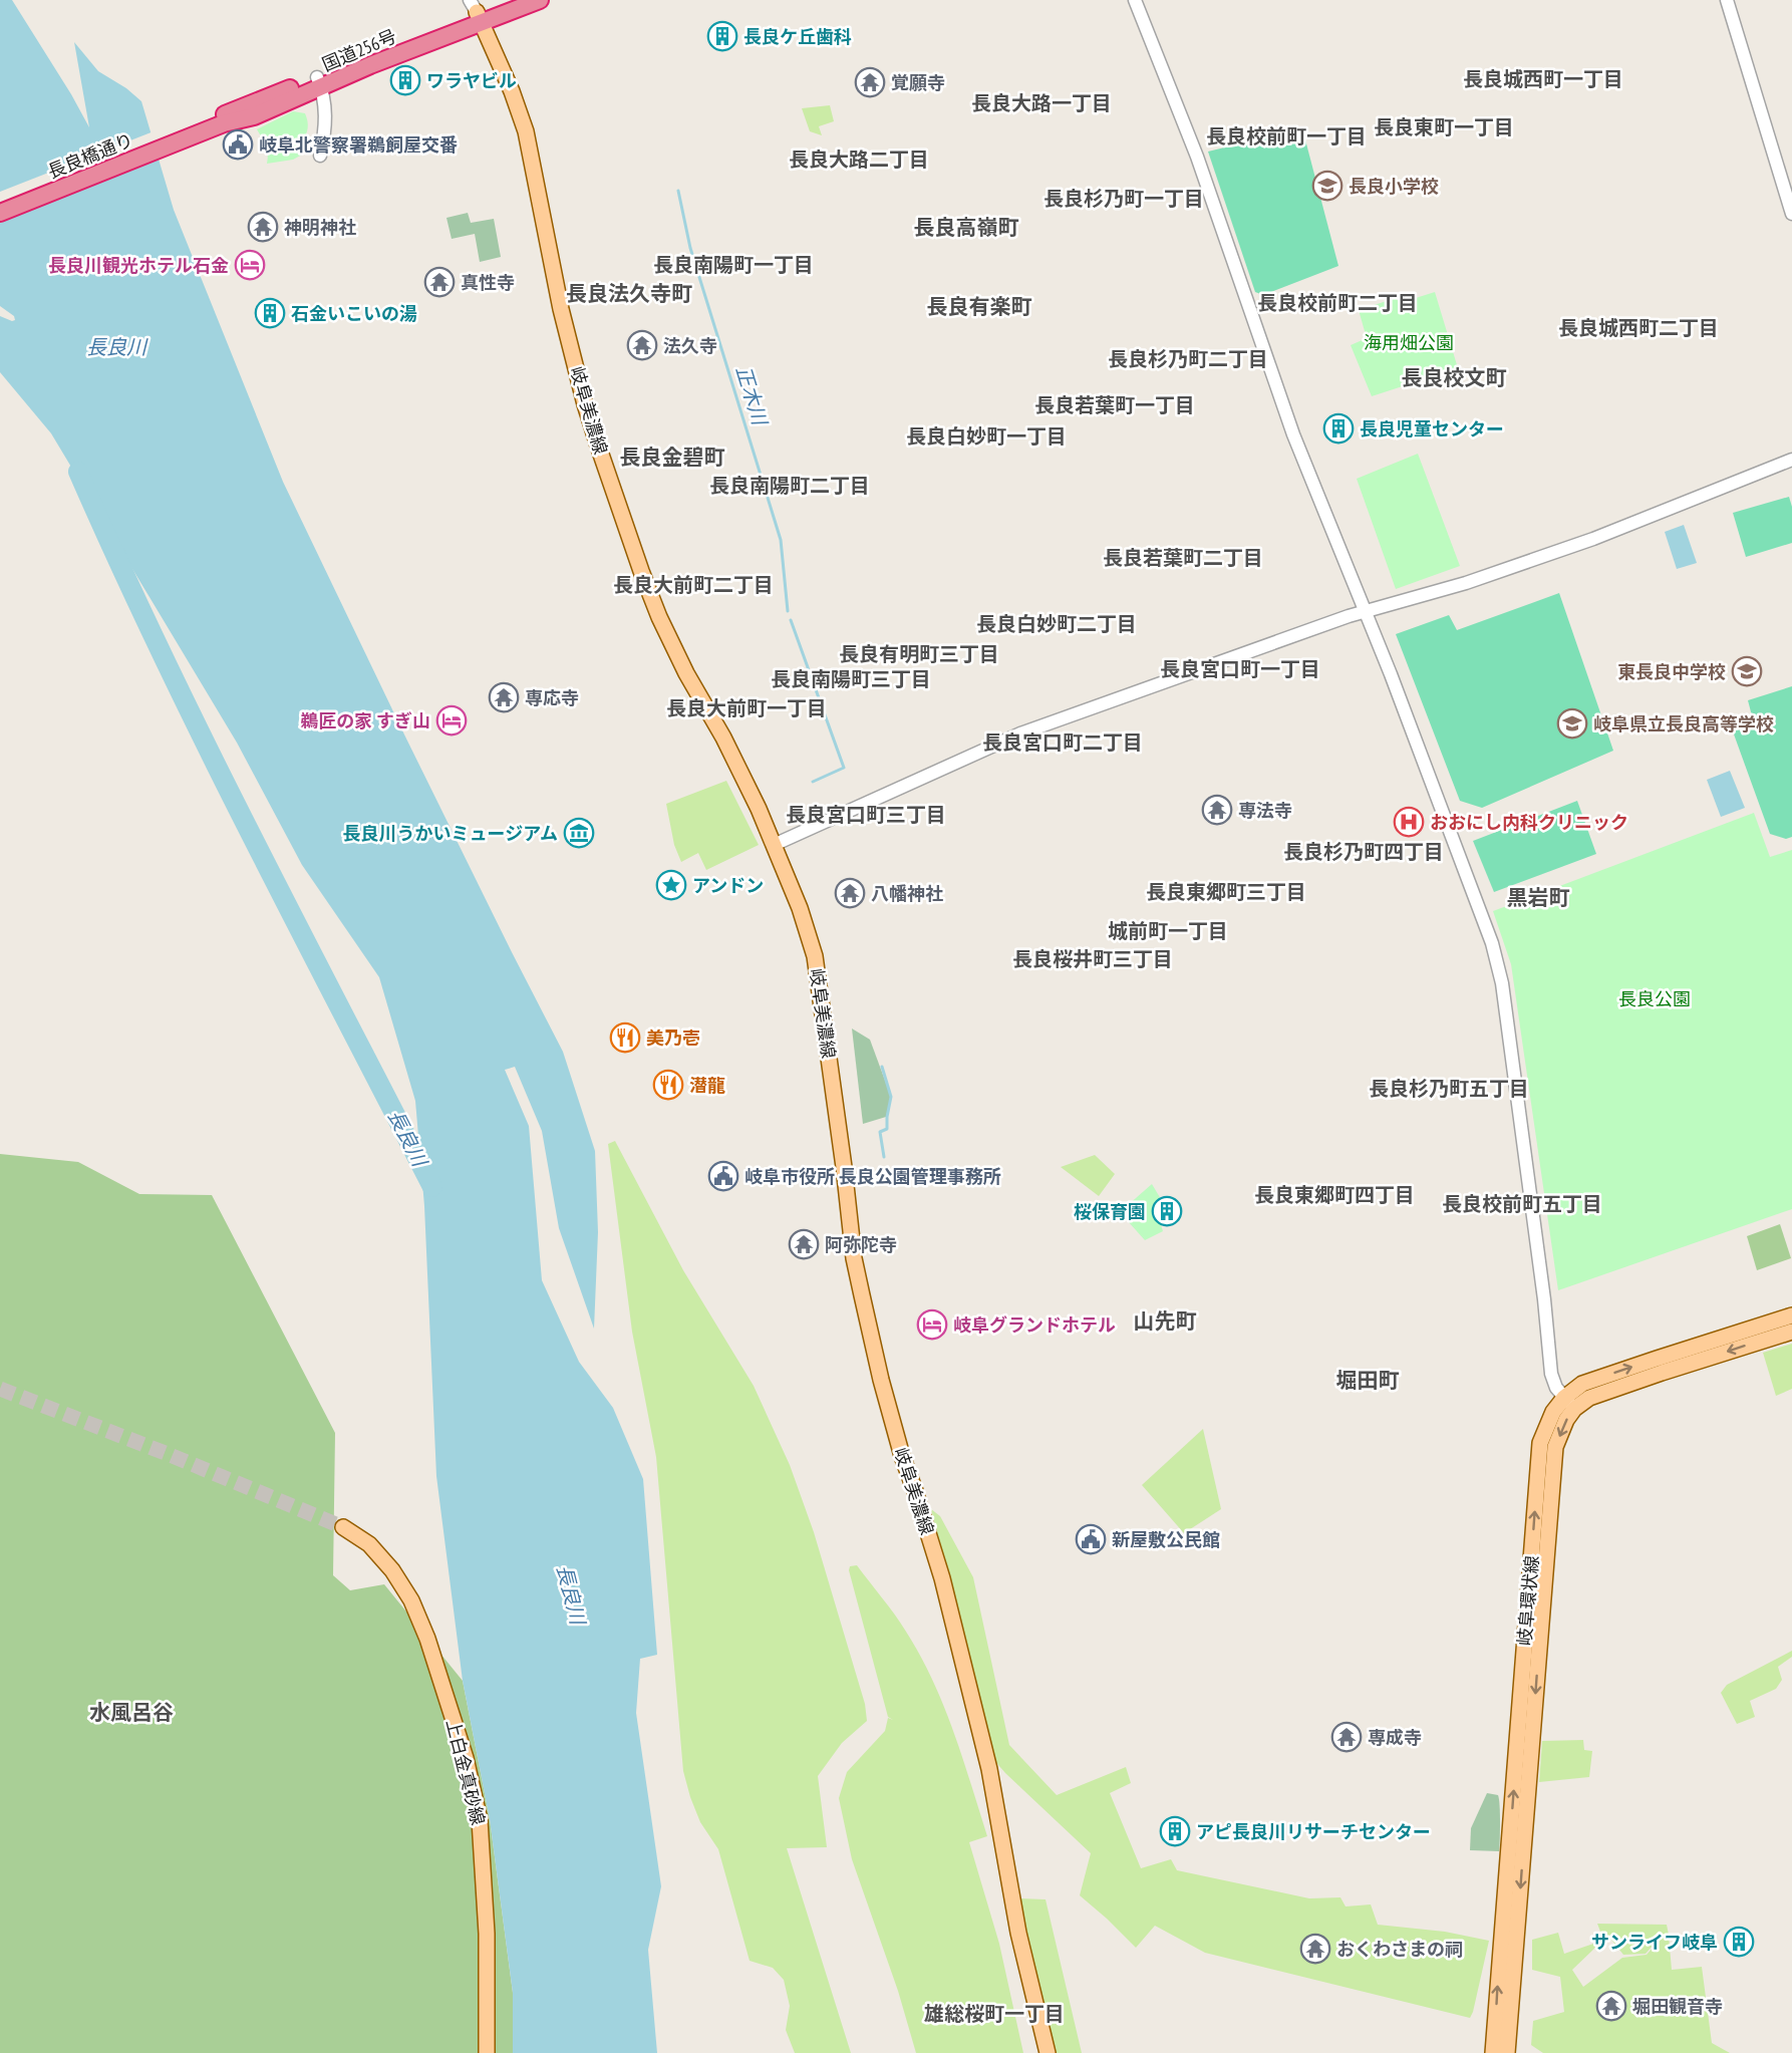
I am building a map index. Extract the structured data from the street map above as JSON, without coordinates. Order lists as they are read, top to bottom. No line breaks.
{"streets":{"highway":["国道256号","長良橋通り"],"main road":["岐阜美濃線","岐阜環状線","上白金真砂線"]},"crossings":[["国道256号","長良橋通り"],["国道256号","岐阜美濃線"]],"districts":["長良城西町一丁目","長良大路一丁目","長良東町一丁目","長良校前町一丁目","長良大路二丁目","長良杉乃町一丁目","長良高嶺町","長良南陽町一丁目","長良法久寺町","長良校前町二丁目","長良有楽町","長良城西町二丁目","長良杉乃町二丁目","長良校文町","長良若葉町一丁目","長良白妙町一丁目","長良金碧町","長良南陽町二丁目","長良若葉町二丁目","長良大前町二丁目","長良白妙町二丁目","長良有明町三丁目","長良宮口町一丁目","長良南陽町三丁目","長良大前町一丁目","長良宮口町二丁目","長良宮口町三丁目","長良杉乃町四丁目","長良東郷町三丁目","黒岩町","城前町一丁目","長良桜井町三丁目","長良杉乃町五丁目","長良東郷町四丁目","長良校前町五丁目","山先町","堀田町","水風呂谷","雄総桜町一丁目"],"water":["長良川","正木川"],"parks":["海用畑公園","長良公園"],"places":{"building":["長良ケ丘歯科","ワラヤビル","石金いこいの湯","長良児童センター","桜保育園","アピ長良川リサーチセンター","サンライフ岐阜"],"temple":["覚願寺","神明神社","真性寺","法久寺","専応寺","専法寺","八幡神社","阿弥陀寺","専成寺","おくわさまの祠","堀田観音寺"],"public building":["岐阜北警察署鵜飼屋交番","岐阜市役所 長良公園管理事務所","新屋敷公民館"],"school or university":["長良小学校","東長良中学校","岐阜県立長良高等学校"],"hotel":["長良川観光ホテル石金","鵜匠の家 すぎ山","岐阜グランドホテル"],"hospital":["おおにし内科クリニック"],"museum":["長良川うかいミュージアム"],"place":["アンドン"],"restaurant":["美乃壱","潜龍"]}}
